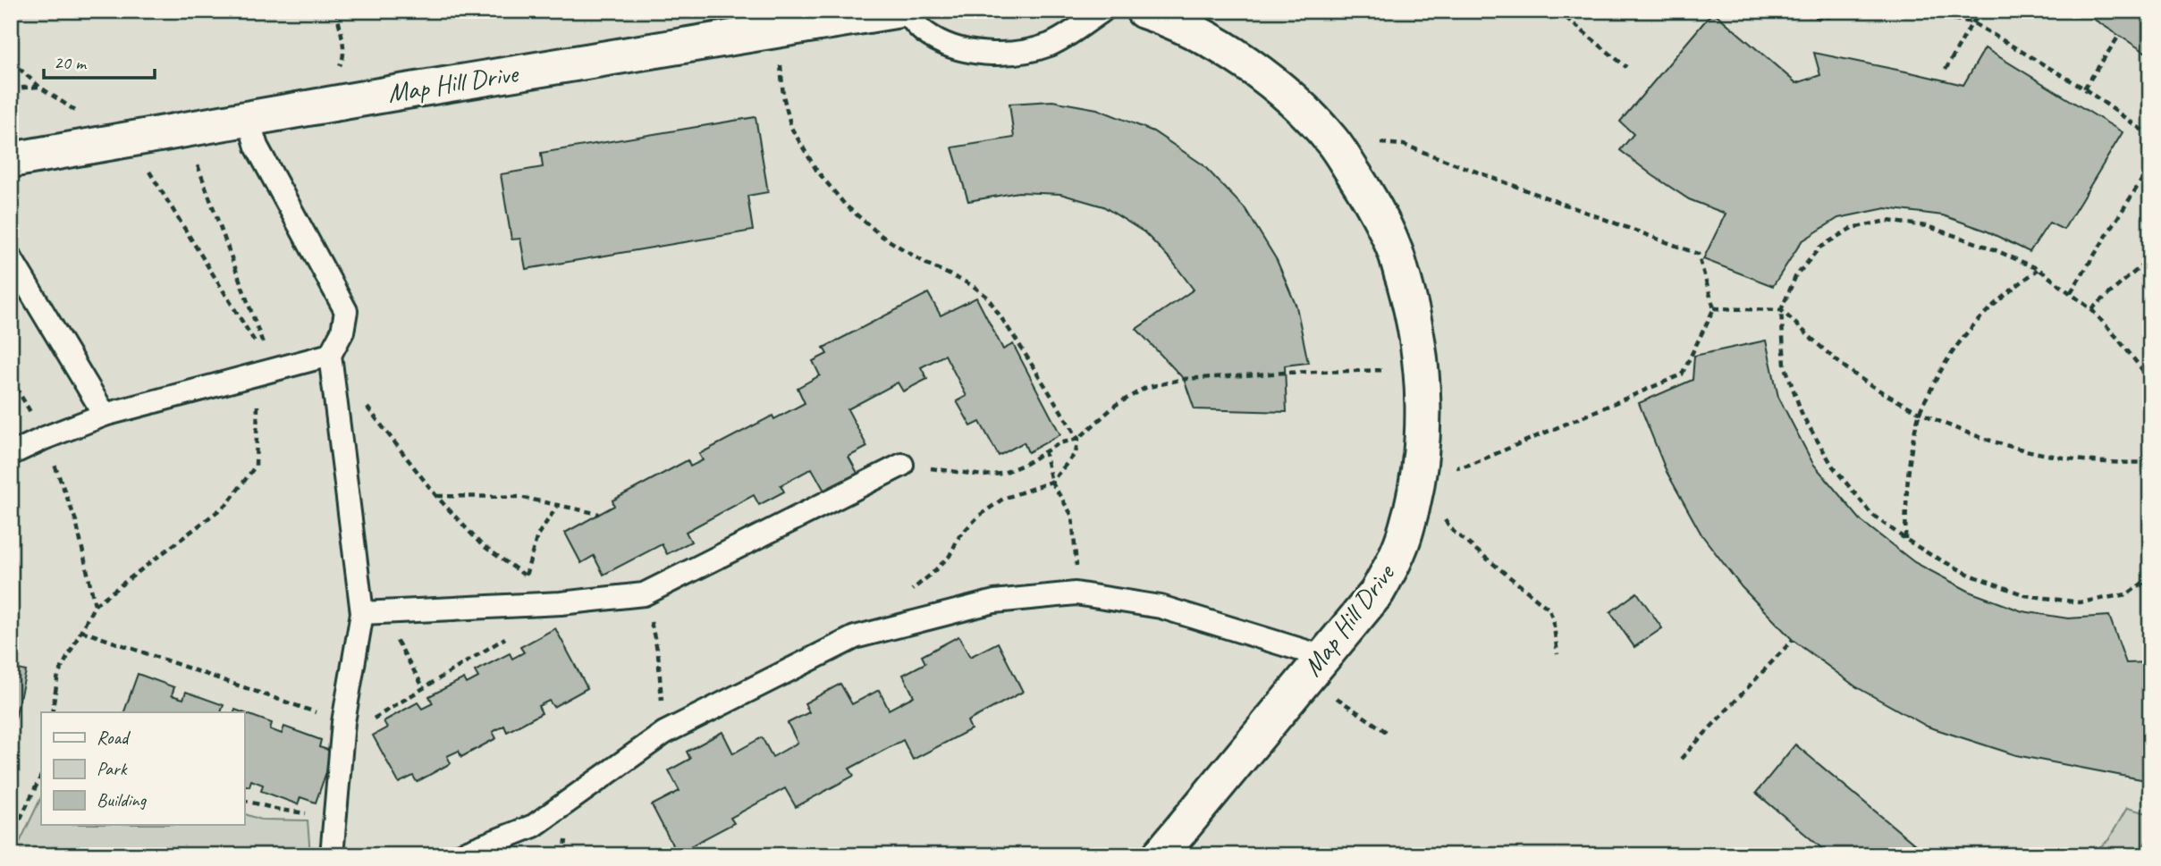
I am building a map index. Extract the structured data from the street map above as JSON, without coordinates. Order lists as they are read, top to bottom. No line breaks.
{"streets":{"street":["Map Hill Drive"]},"legend":["Road","Park","Building"],"scale_bar":"20 m"}
